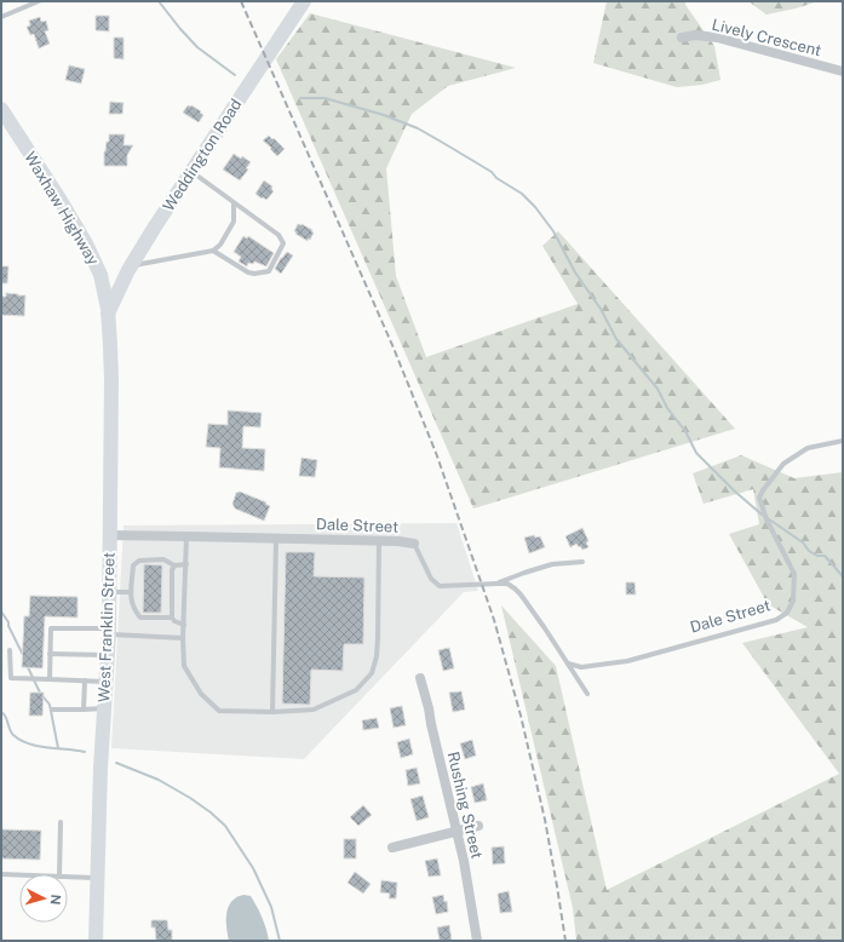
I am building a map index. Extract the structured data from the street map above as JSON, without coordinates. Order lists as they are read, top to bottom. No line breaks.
{"streets":{"main road":["Weddington Road","Waxhaw Highway","West Franklin Street"],"street":["Lively Crescent","Dale Street","Rushing Street"]},"crossings":[["Weddington Road","Waxhaw Highway"],["Weddington Road","West Franklin Street"],["Waxhaw Highway","West Franklin Street"],["Dale Street","West Franklin Street"]],"north":"right"}
